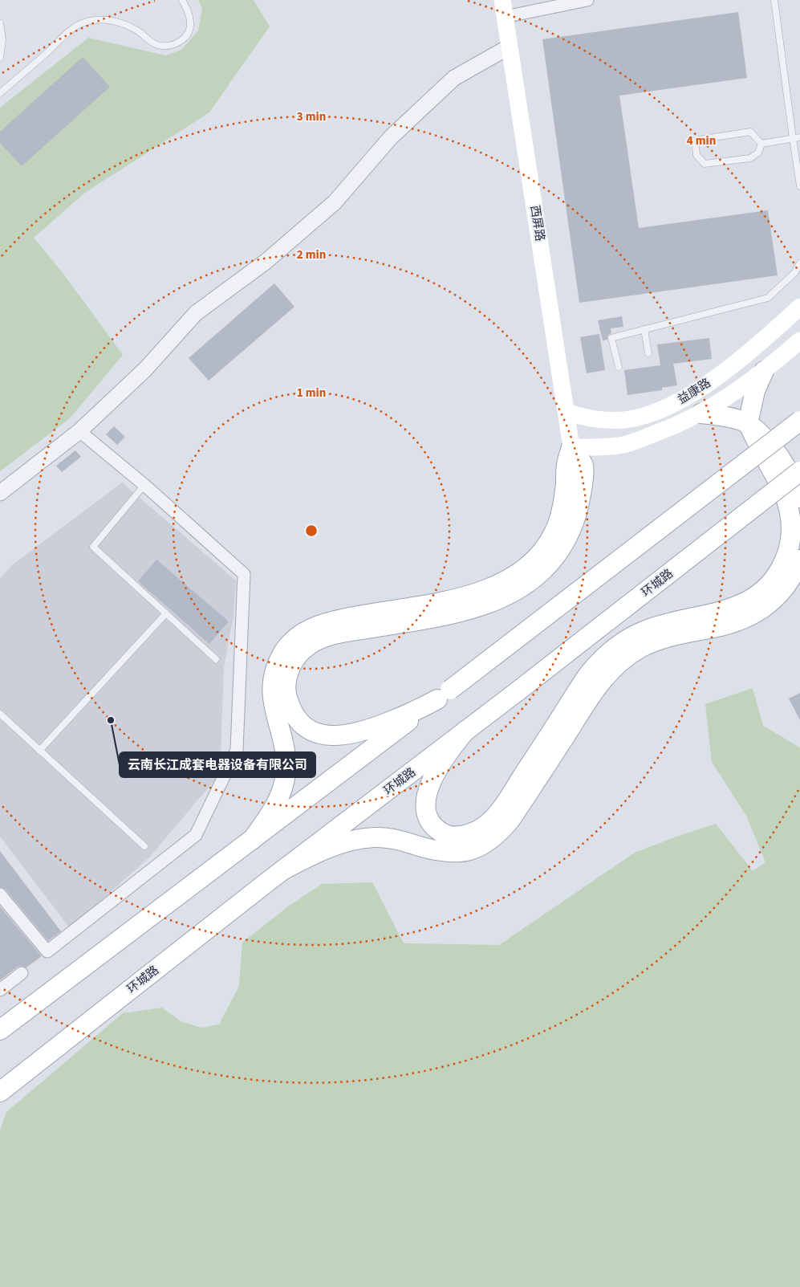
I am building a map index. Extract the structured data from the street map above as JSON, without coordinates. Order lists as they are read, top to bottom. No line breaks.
{"streets":{"main road":["西屏路","益康路","环城路"]},"crossings":[["西屏路","益康路"]],"places":["云南长江成套电器设备有限公司"],"rings":["3 min","4 min","2 min","1 min"]}
